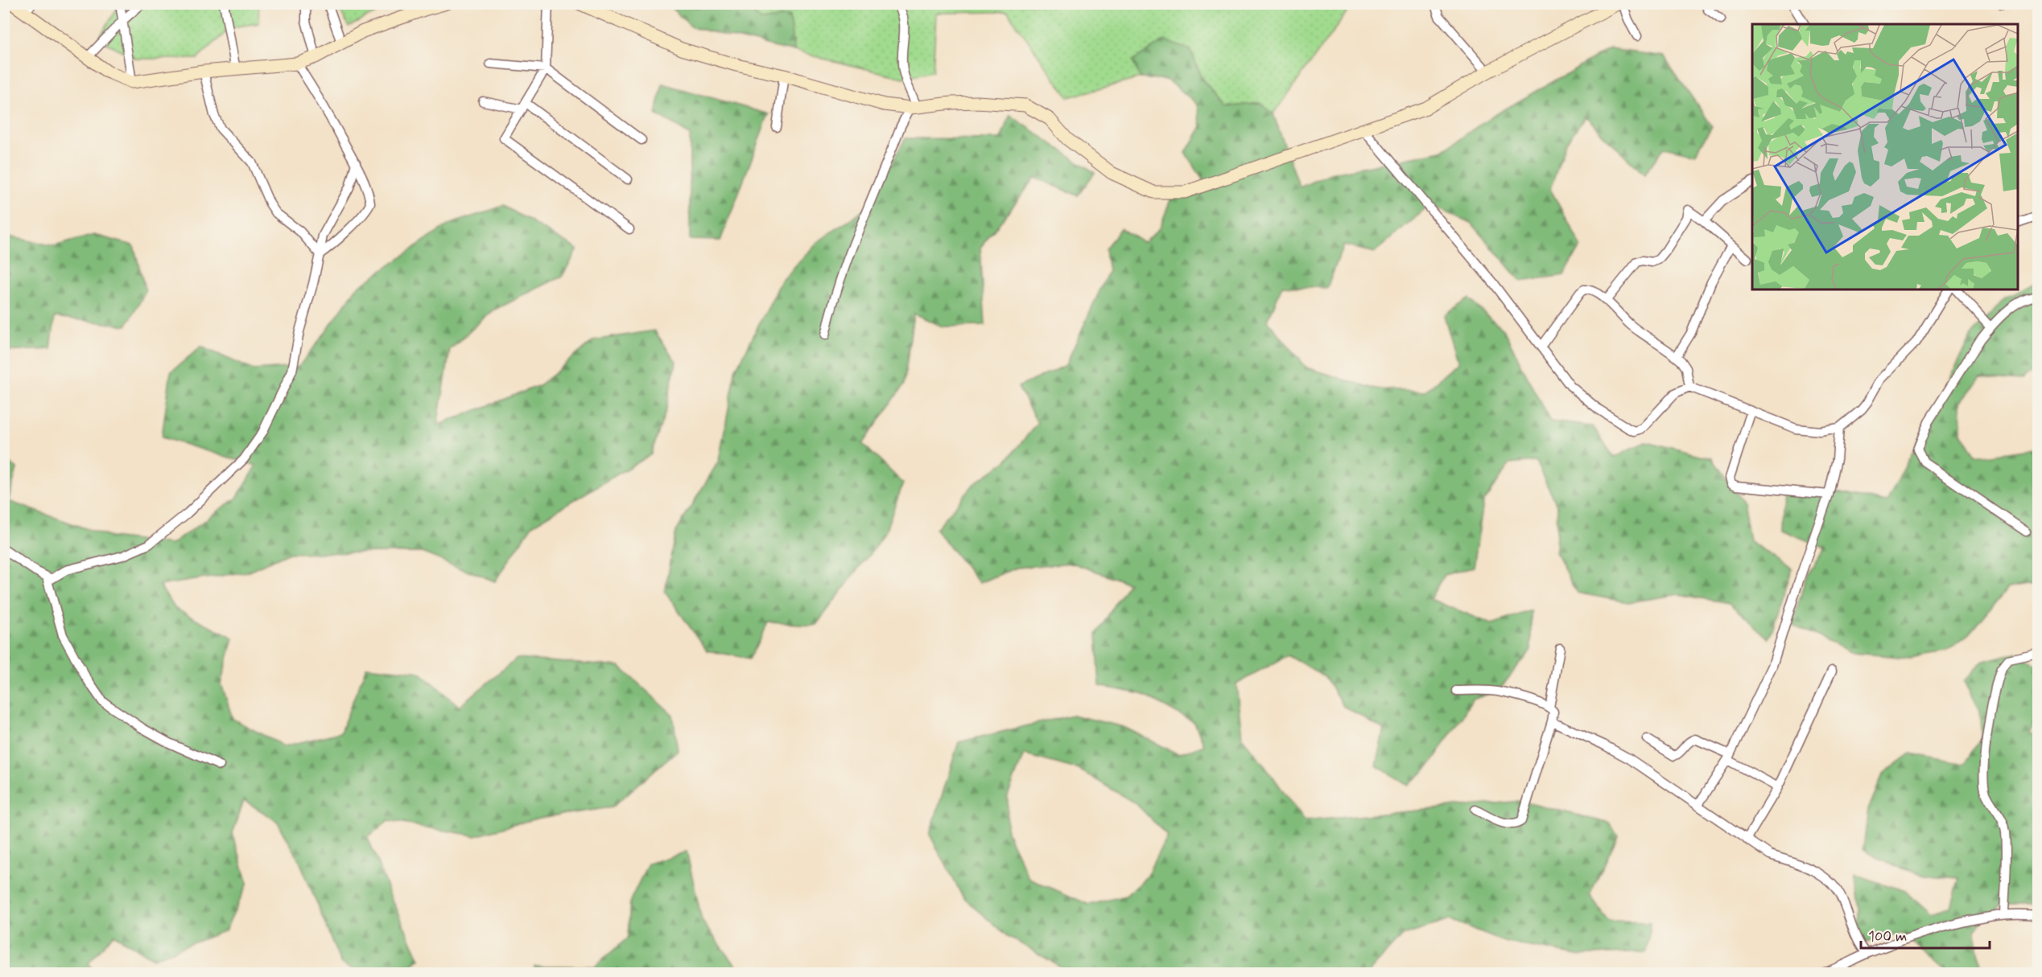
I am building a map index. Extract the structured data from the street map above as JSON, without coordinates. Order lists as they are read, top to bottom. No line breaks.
{"scale_bar":"100 m"}
